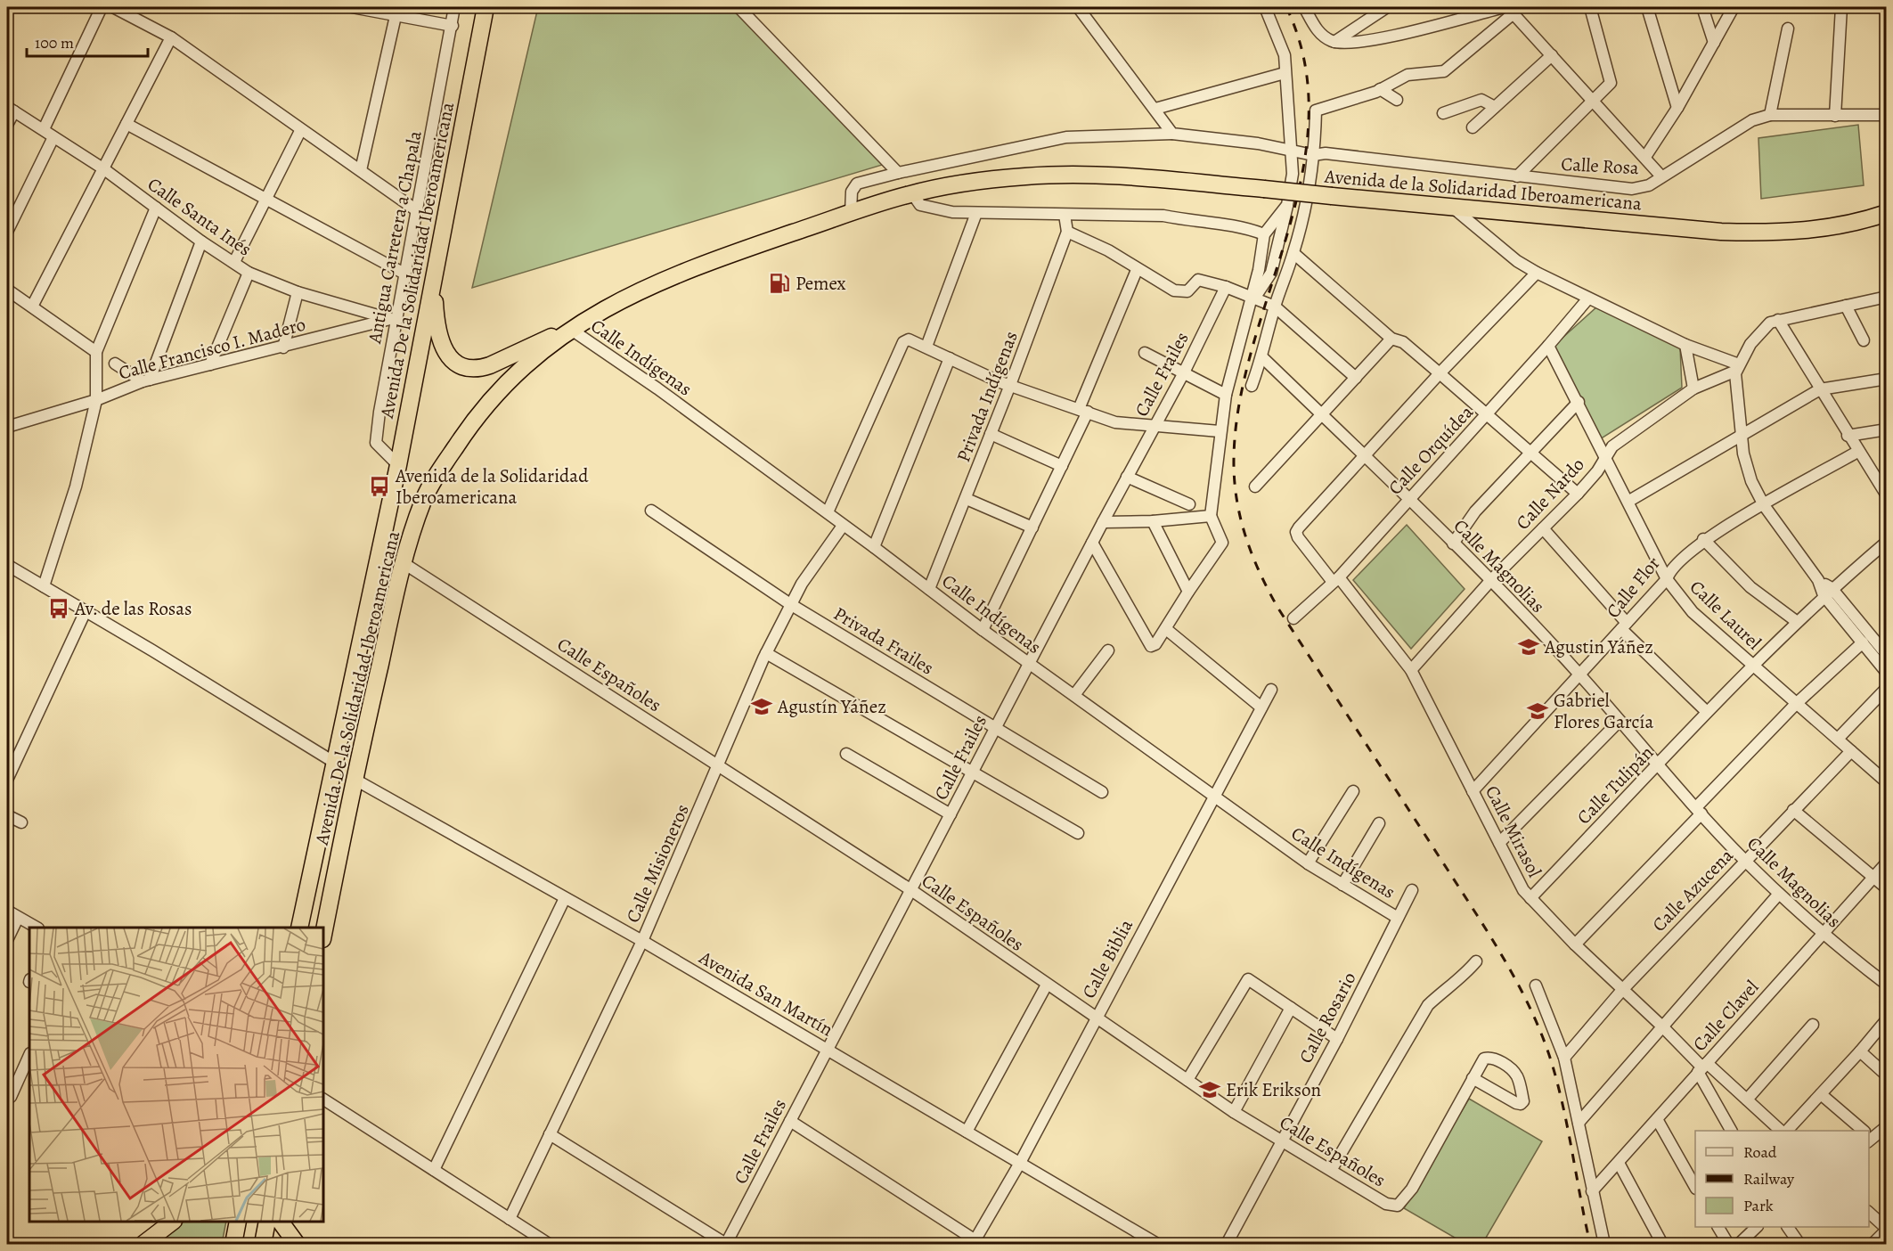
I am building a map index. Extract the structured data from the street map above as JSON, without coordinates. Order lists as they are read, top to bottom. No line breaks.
{"streets":{"highway":["Avenida de la Solidaridad Iberoamericana","Avenida De la Solidaridad Iberoamericana"],"street":["Calle Rosa","Calle Santa Inés","Antigua Carretera a Chapala","Calle Francisco I. Madero","Calle Indígenas","Calle Frailes","Privada Indígenas","Calle Orquídea","Calle Nardo","Calle Magnolias","Calle Flor","Calle Laurel","Privada Frailes","Calle Españoles","Calle Tulipán","Calle Mirasol","Calle Misioneros","Calle Azucena","Calle Biblia","Avenida San Martín","Calle Clavel","Calle Rosario"]},"crossings":[["Calle Rosa","Avenida De la Solidaridad Iberoamericana"],["Avenida de la Solidaridad Iberoamericana","Avenida De la Solidaridad Iberoamericana"],["Calle Santa Inés","Antigua Carretera a Chapala"],["Calle Santa Inés","Calle Francisco I. Madero"],["Antigua Carretera a Chapala","Avenida De la Solidaridad Iberoamericana"],["Antigua Carretera a Chapala","Calle Francisco I. Madero"],["Avenida De la Solidaridad Iberoamericana","Calle Indígenas"],["Avenida De la Solidaridad Iberoamericana","Calle Españoles"],["Avenida De la Solidaridad Iberoamericana","Avenida San Martín"],["Calle Indígenas","Calle Frailes"],["Calle Indígenas","Privada Indígenas"],["Calle Indígenas","Calle Misioneros"],["Calle Indígenas","Calle Biblia"],["Calle Indígenas","Calle Rosario"],["Calle Frailes","Privada Frailes"],["Calle Frailes","Calle Españoles"],["Calle Frailes","Avenida San Martín"],["Calle Orquídea","Calle Magnolias"],["Calle Orquídea","Calle Laurel"],["Calle Orquídea","Calle Mirasol"],["Calle Nardo","Calle Magnolias"],["Calle Nardo","Calle Laurel"],["Calle Nardo","Calle Mirasol"],["Calle Magnolias","Calle Flor"],["Calle Magnolias","Calle Tulipán"],["Calle Magnolias","Calle Mirasol"],["Calle Magnolias","Calle Azucena"],["Calle Magnolias","Calle Clavel"],["Calle Flor","Calle Laurel"],["Calle Flor","Calle Mirasol"],["Calle Laurel","Calle Tulipán"],["Calle Laurel","Calle Azucena"],["Privada Frailes","Calle Misioneros"],["Calle Españoles","Calle Misioneros"],["Calle Españoles","Calle Biblia"],["Calle Españoles","Calle Rosario"],["Calle Tulipán","Calle Mirasol"],["Calle Mirasol","Calle Azucena"],["Calle Mirasol","Calle Clavel"],["Calle Misioneros","Avenida San Martín"],["Calle Biblia","Avenida San Martín"]],"places":{"fuel station":["Pemex"],"bus stop":["Avenida de la Solidaridad Iberoamericana","Av. de las Rosas"],"school or university":["Agustin Yáñez","Agustín Yáñez","Gabriel Flores García","Erik Erikson"]},"legend":["Road","Railway","Park"],"scale_bar":"100 m"}
